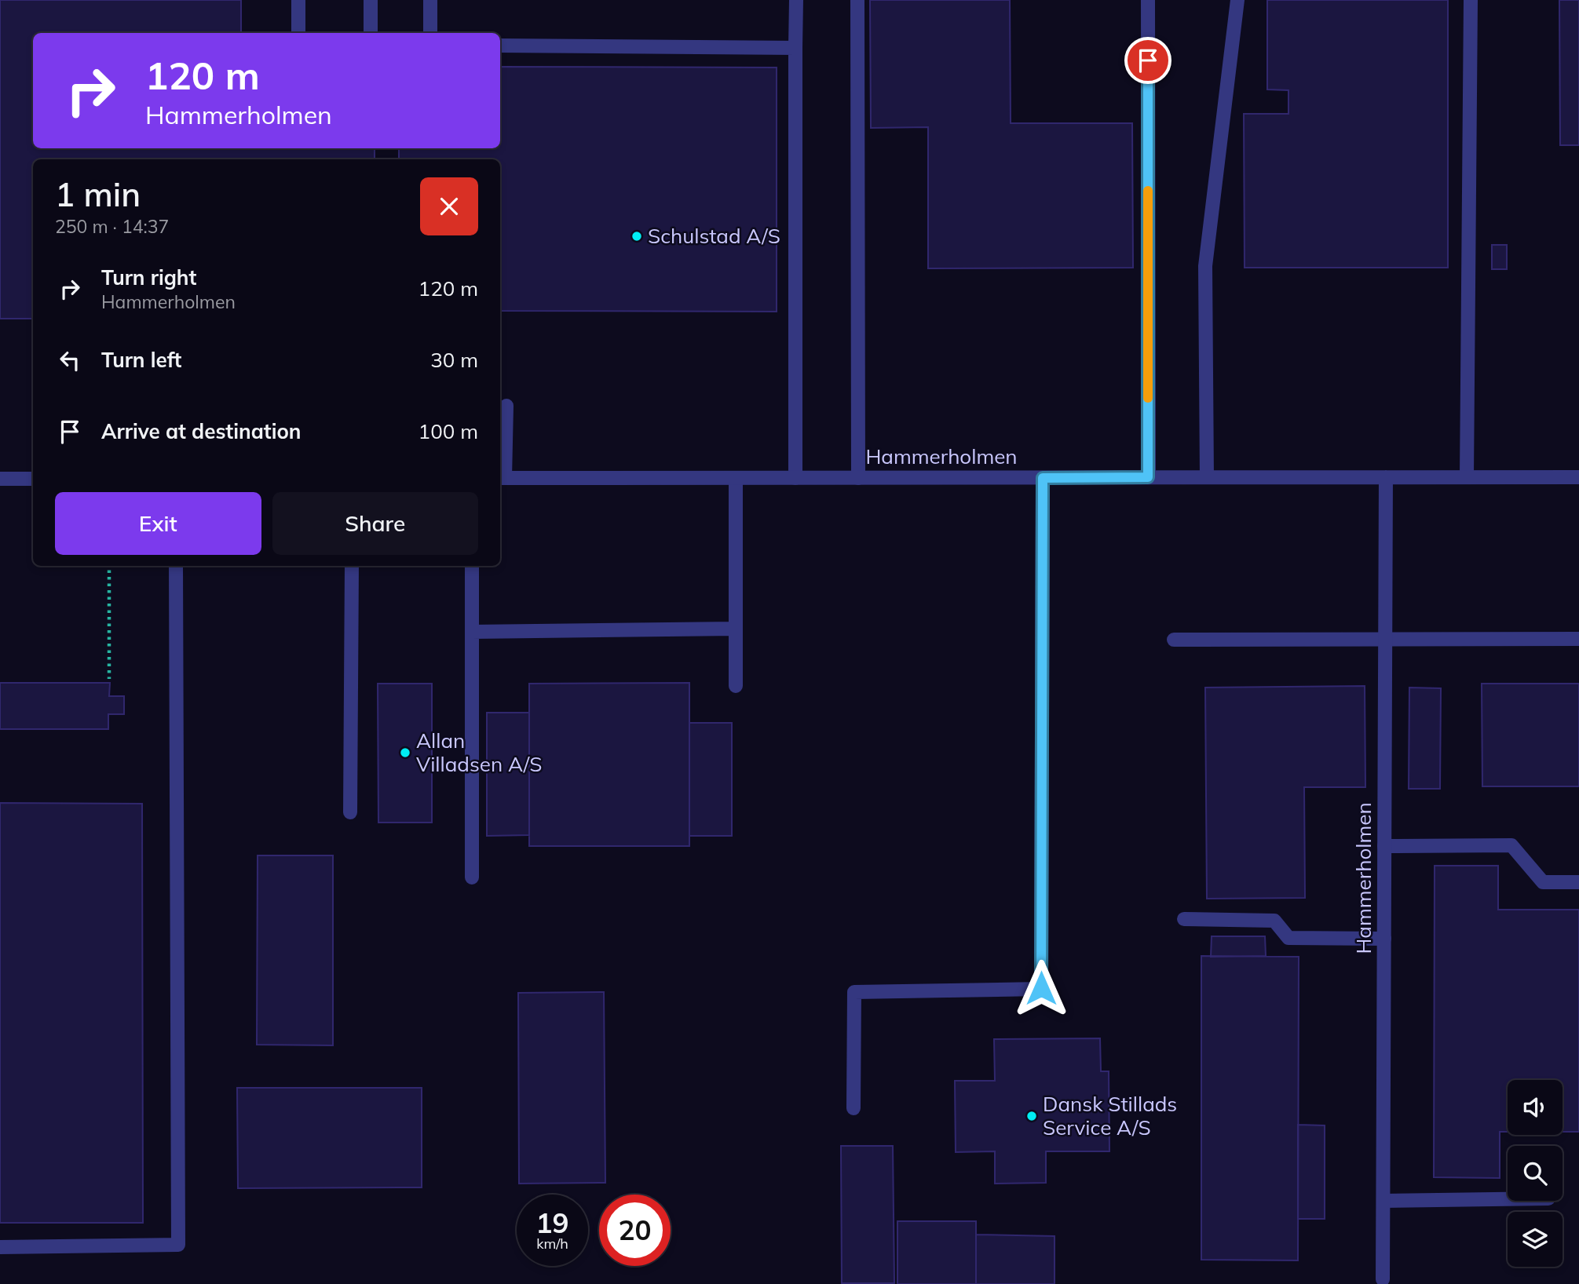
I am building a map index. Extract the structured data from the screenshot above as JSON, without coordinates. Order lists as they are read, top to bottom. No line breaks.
{"streets":{"street":["Hammerholmen"]},"places":["Schulstad A/S","Allan Villadsen A/S","Dansk Stillads Service A/S"],"page":{"turn":["120 m","Hammerholmen"],"heading":["1 min","250 m · 14:37"],"list":[{"name":"Turn right","note":"Hammerholmen","value":"120 m"},{"name":"Turn left","value":"30 m"},{"name":"Arrive at destination","value":"100 m"}],"buttons":["Exit","Share"],"speed":"19 km/h","limit":"20"}}
